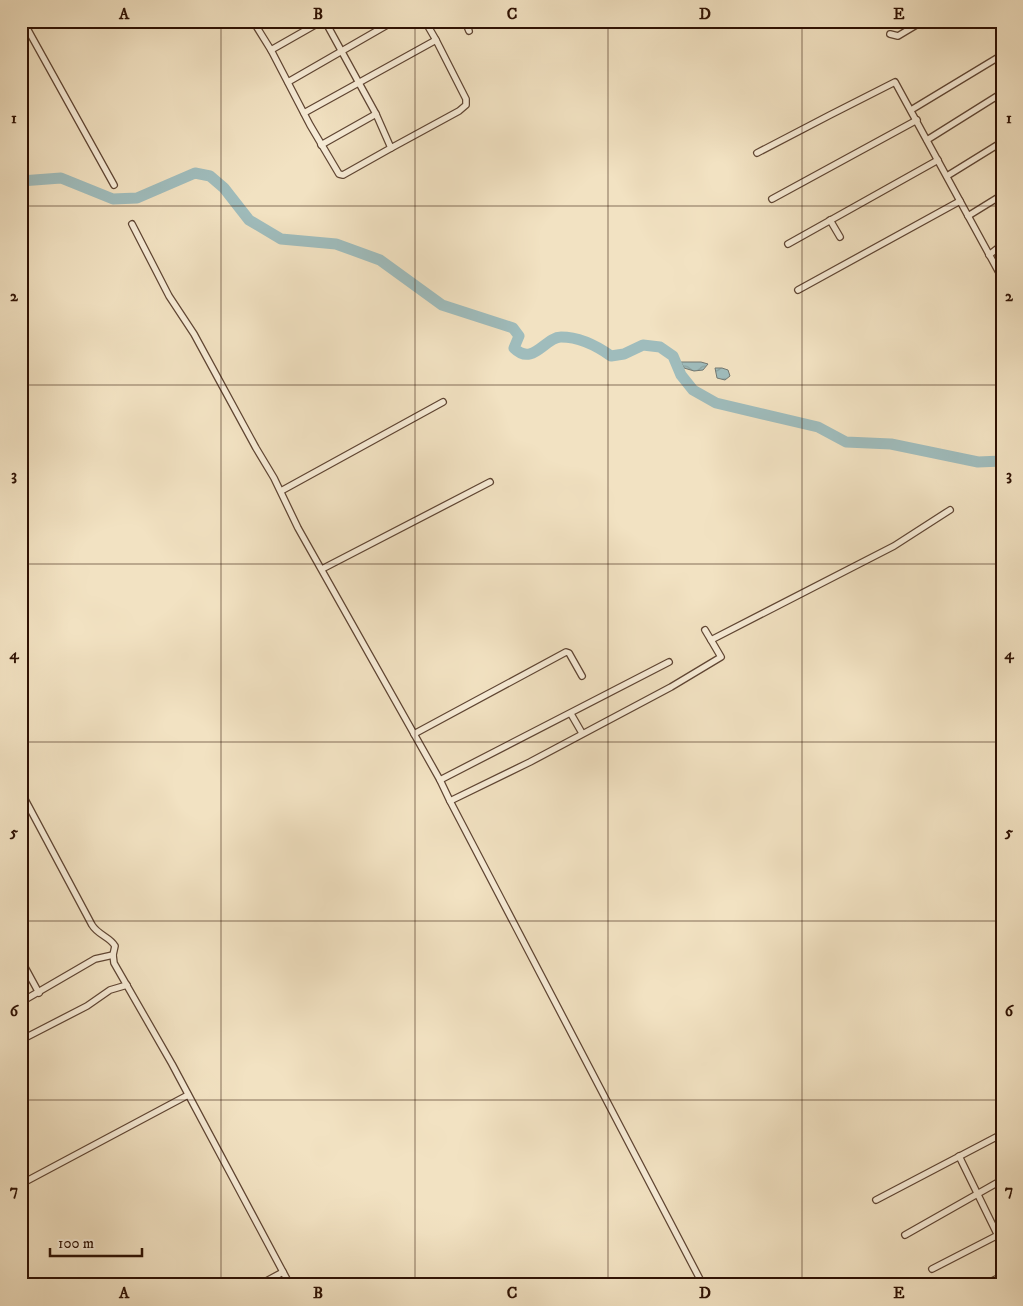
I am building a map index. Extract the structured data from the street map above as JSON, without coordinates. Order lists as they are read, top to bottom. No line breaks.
{"scale_bar":"100 m","grid":{"columns":["A","B","C","D","E"],"rows":["1","2","3","4","5","6","7"]}}
